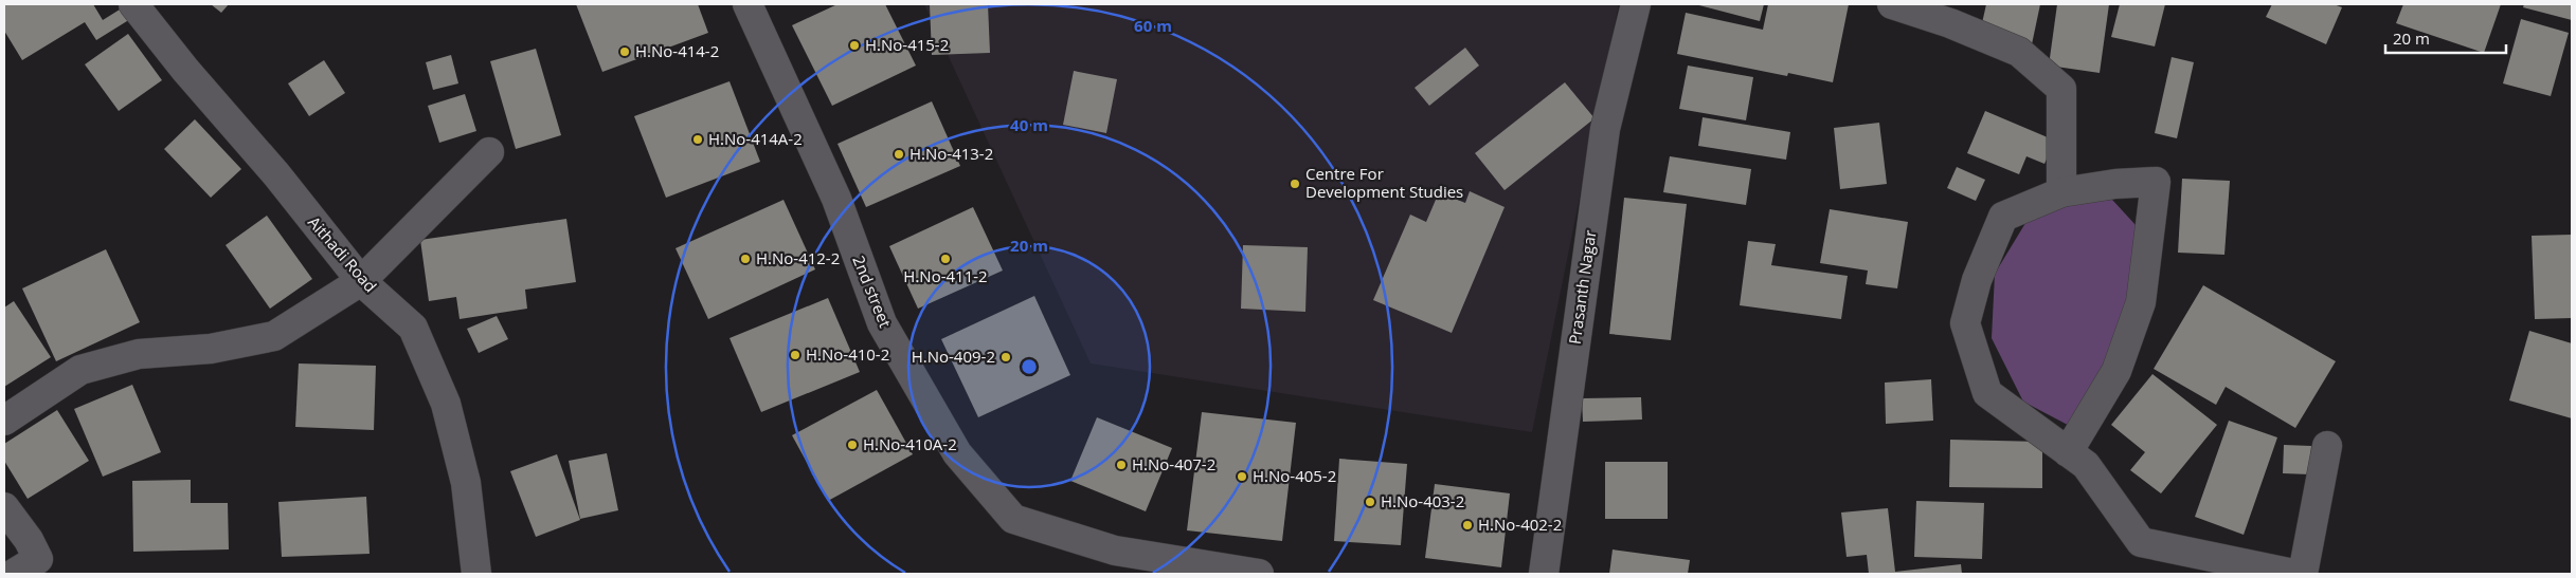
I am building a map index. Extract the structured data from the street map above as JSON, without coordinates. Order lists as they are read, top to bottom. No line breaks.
{"streets":{"street":["Aithadi Road","Prasanth Nagar","2nd street"]},"places":["H.No-415-2","H.No-414-2","H.No-414A-2","H.No-413-2","Centre For Development Studies","H.No-412-2","H.No-411-2","H.No-410-2","H.No-409-2","H.No-410A-2","H.No-407-2","H.No-405-2","H.No-403-2","H.No-402-2"],"scale_bar":"20 m","rings":["60 m","40 m","20 m"]}
